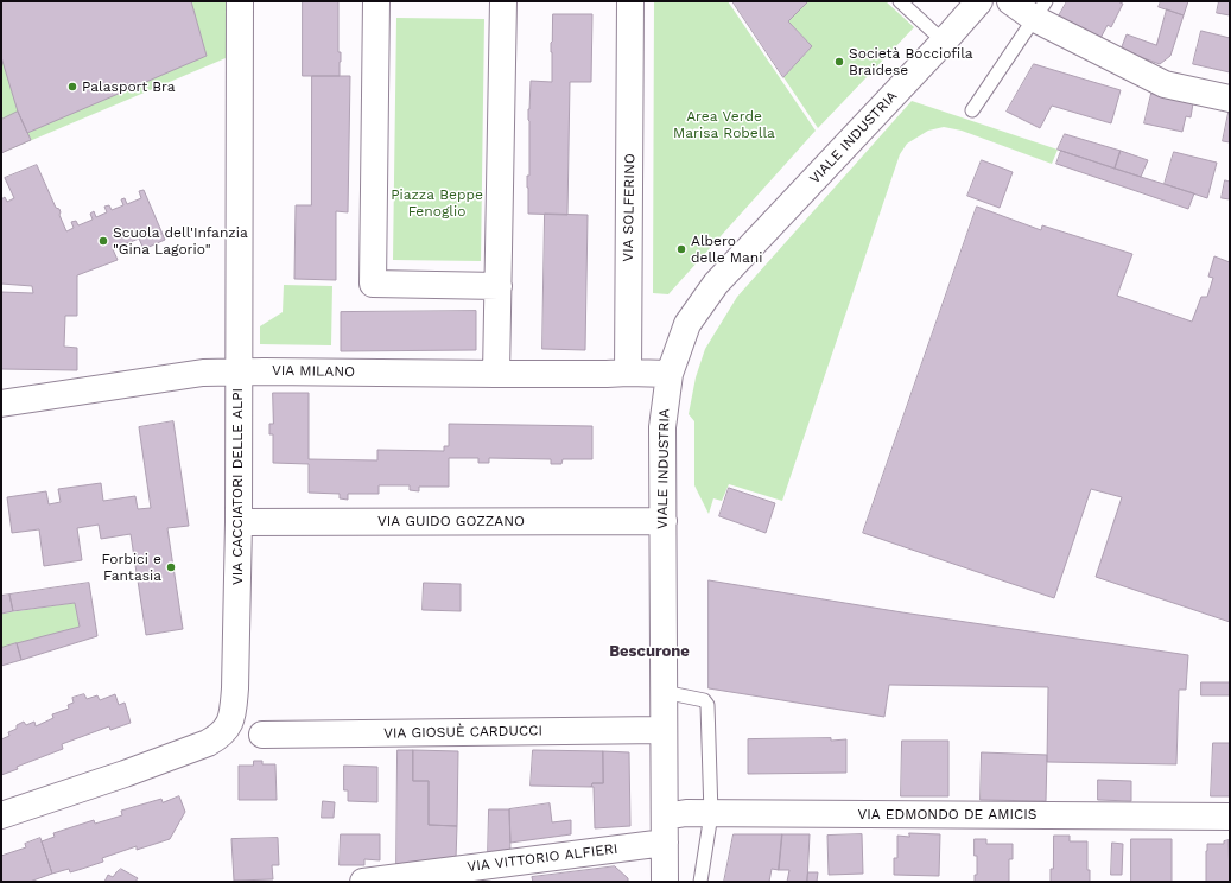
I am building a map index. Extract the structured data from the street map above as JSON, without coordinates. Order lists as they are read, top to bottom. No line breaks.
{"streets":{"street":["VIALE INDUSTRIA","VIA SOLFERINO","VIA MILANO","VIA CACCIATORI DELLE ALPI","VIA GUIDO GOZZANO","VIA GIOSUÈ CARDUCCI","VIA EDMONDO DE AMICIS","VIA VITTORIO ALFIERI"]},"crossings":[["VIALE INDUSTRIA","VIA GUIDO GOZZANO"],["VIALE INDUSTRIA","VIA GIOSUÈ CARDUCCI"],["VIALE INDUSTRIA","VIA EDMONDO DE AMICIS"],["VIALE INDUSTRIA","VIA VITTORIO ALFIERI"],["VIA SOLFERINO","VIA MILANO"],["VIA MILANO","VIA CACCIATORI DELLE ALPI"],["VIA CACCIATORI DELLE ALPI","VIA GUIDO GOZZANO"]],"districts":["Bescurone"],"parks":["Area Verde Marisa Robella","Piazza Beppe Fenoglio"],"places":["Società Bocciofila Braidese","Palasport Bra","Scuola dell'Infanzia \"Gina Lagorio\"","Albero delle Mani","Forbici e Fantasia"]}
